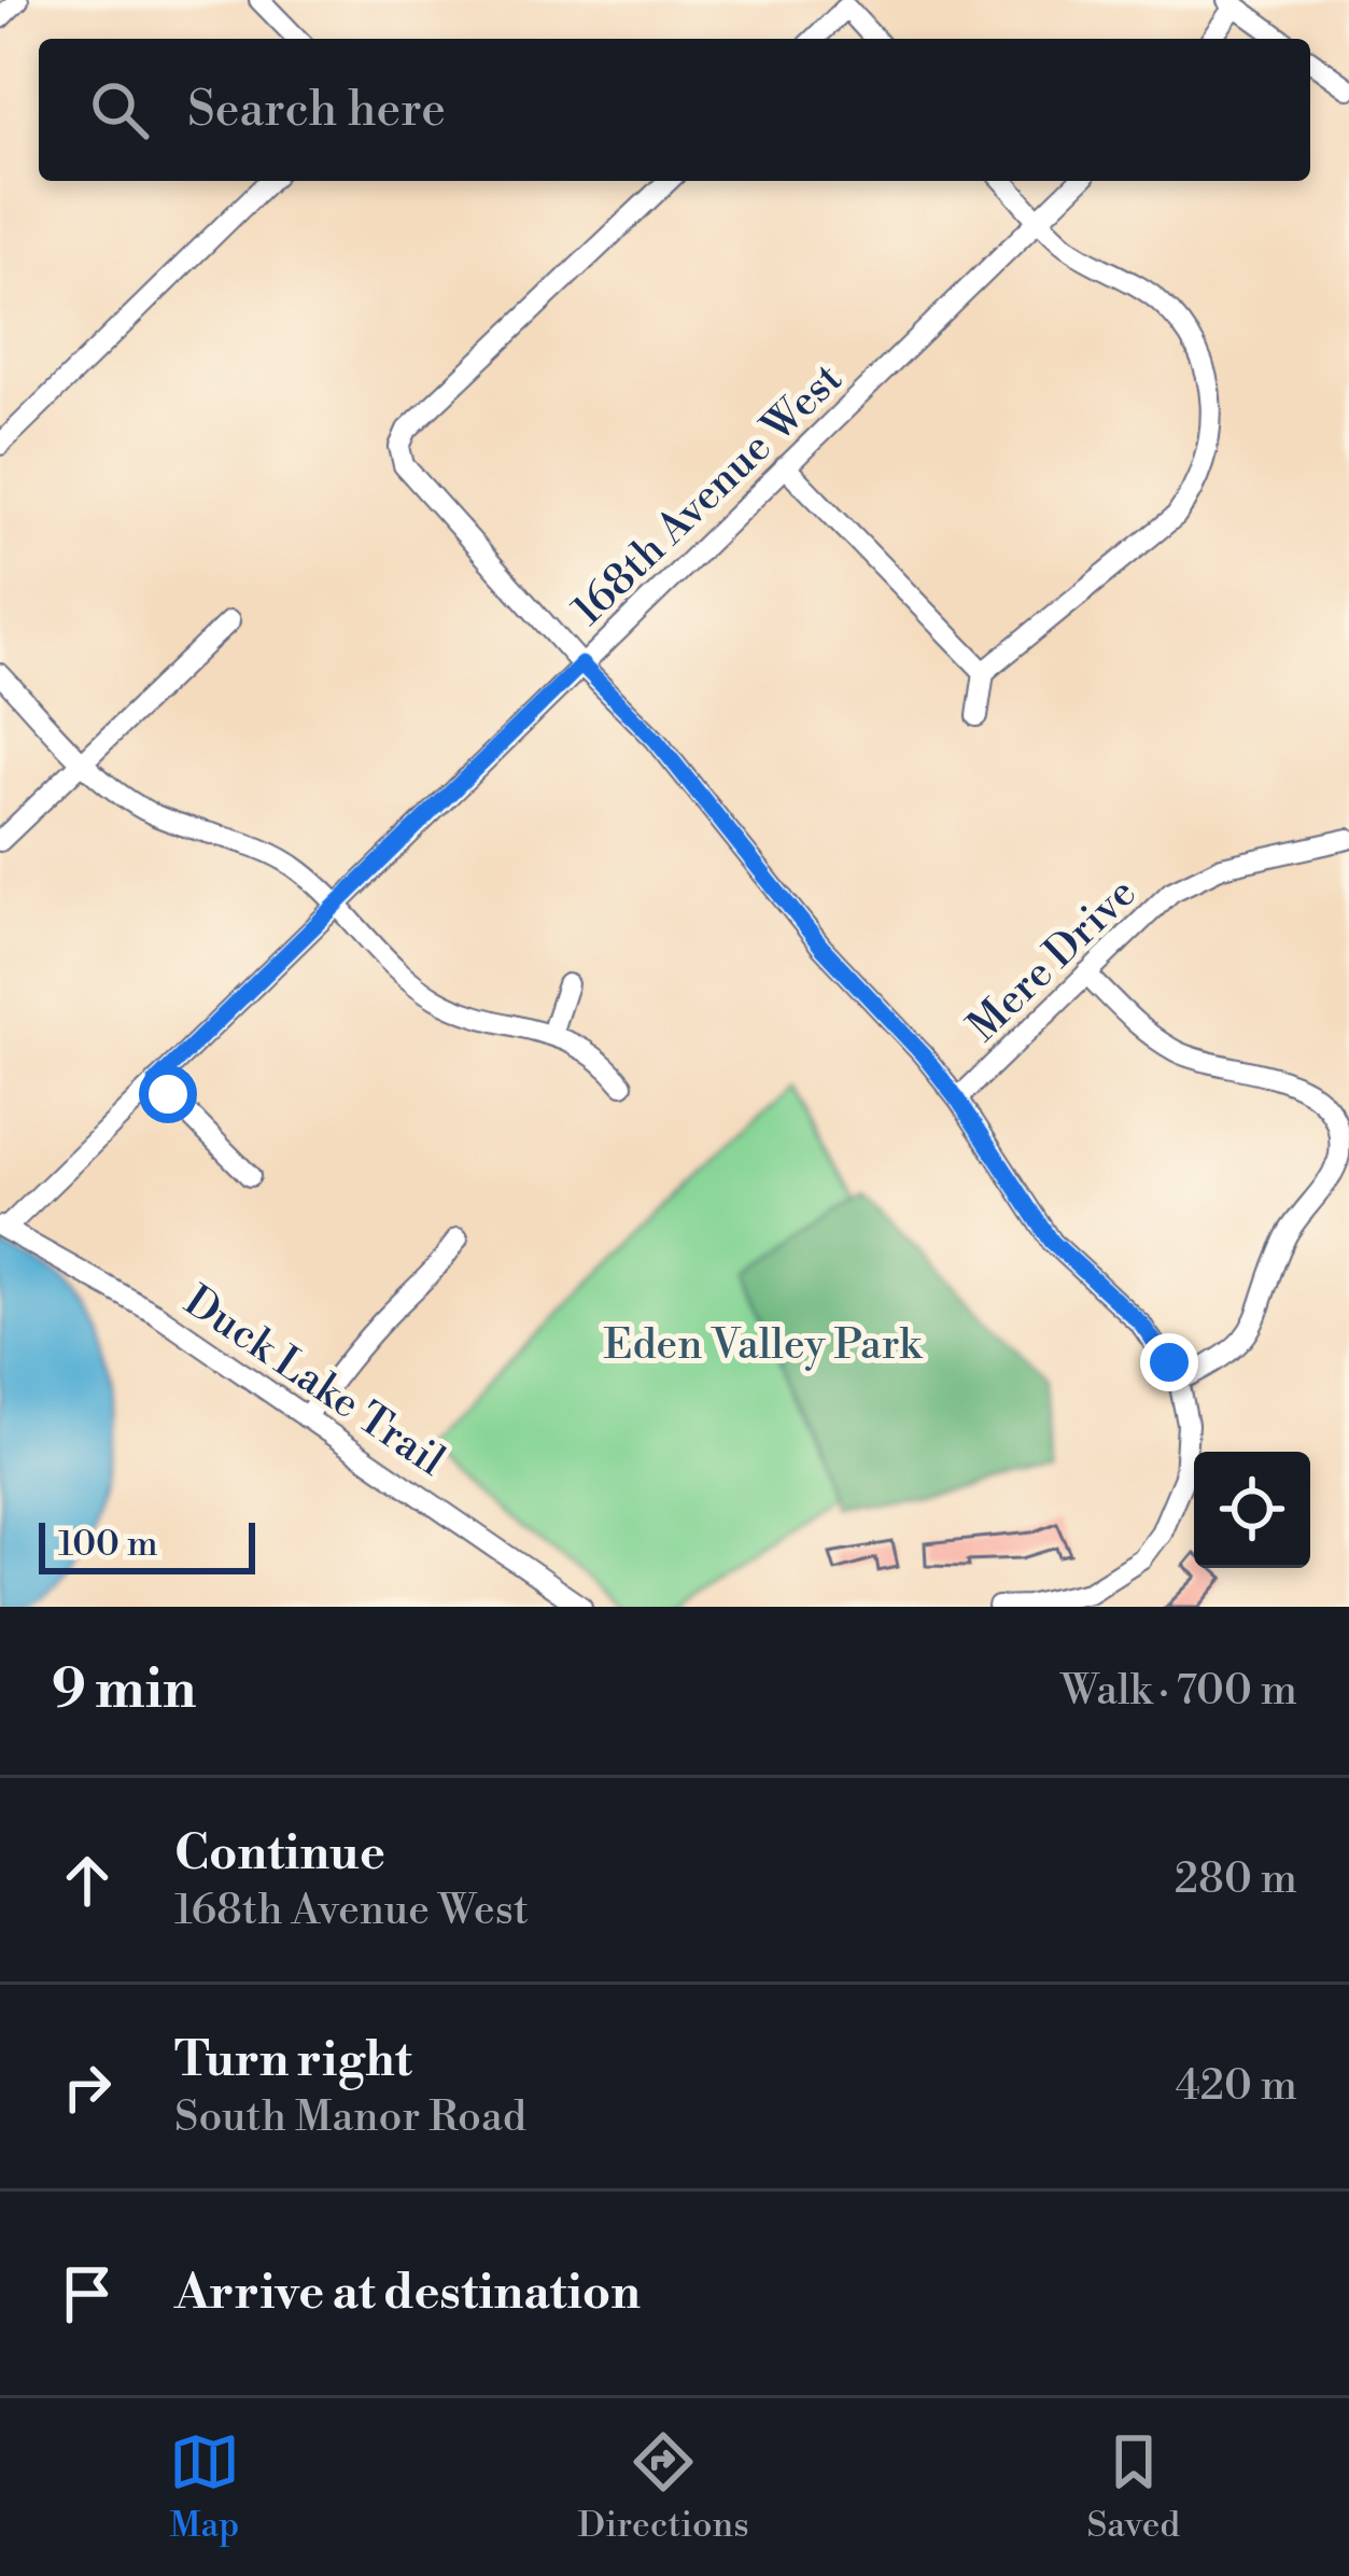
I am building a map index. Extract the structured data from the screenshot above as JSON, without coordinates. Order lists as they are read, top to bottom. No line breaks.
{"streets":{"street":["168th Avenue West","Mere Drive","Duck Lake Trail"]},"crossings":[["168th Avenue West","Duck Lake Trail"]],"parks":["Eden Valley Park"],"scale_bar":"100 m","page":{"search":"Search here","scale":"100 m","heading":["9 min","Walk · 700 m"],"list":[["Continue","168th Avenue West","280 m"],["Turn right","South Manor Road","420 m"],"Arrive at destination"],"nav":["Map","Directions","Saved"]}}
